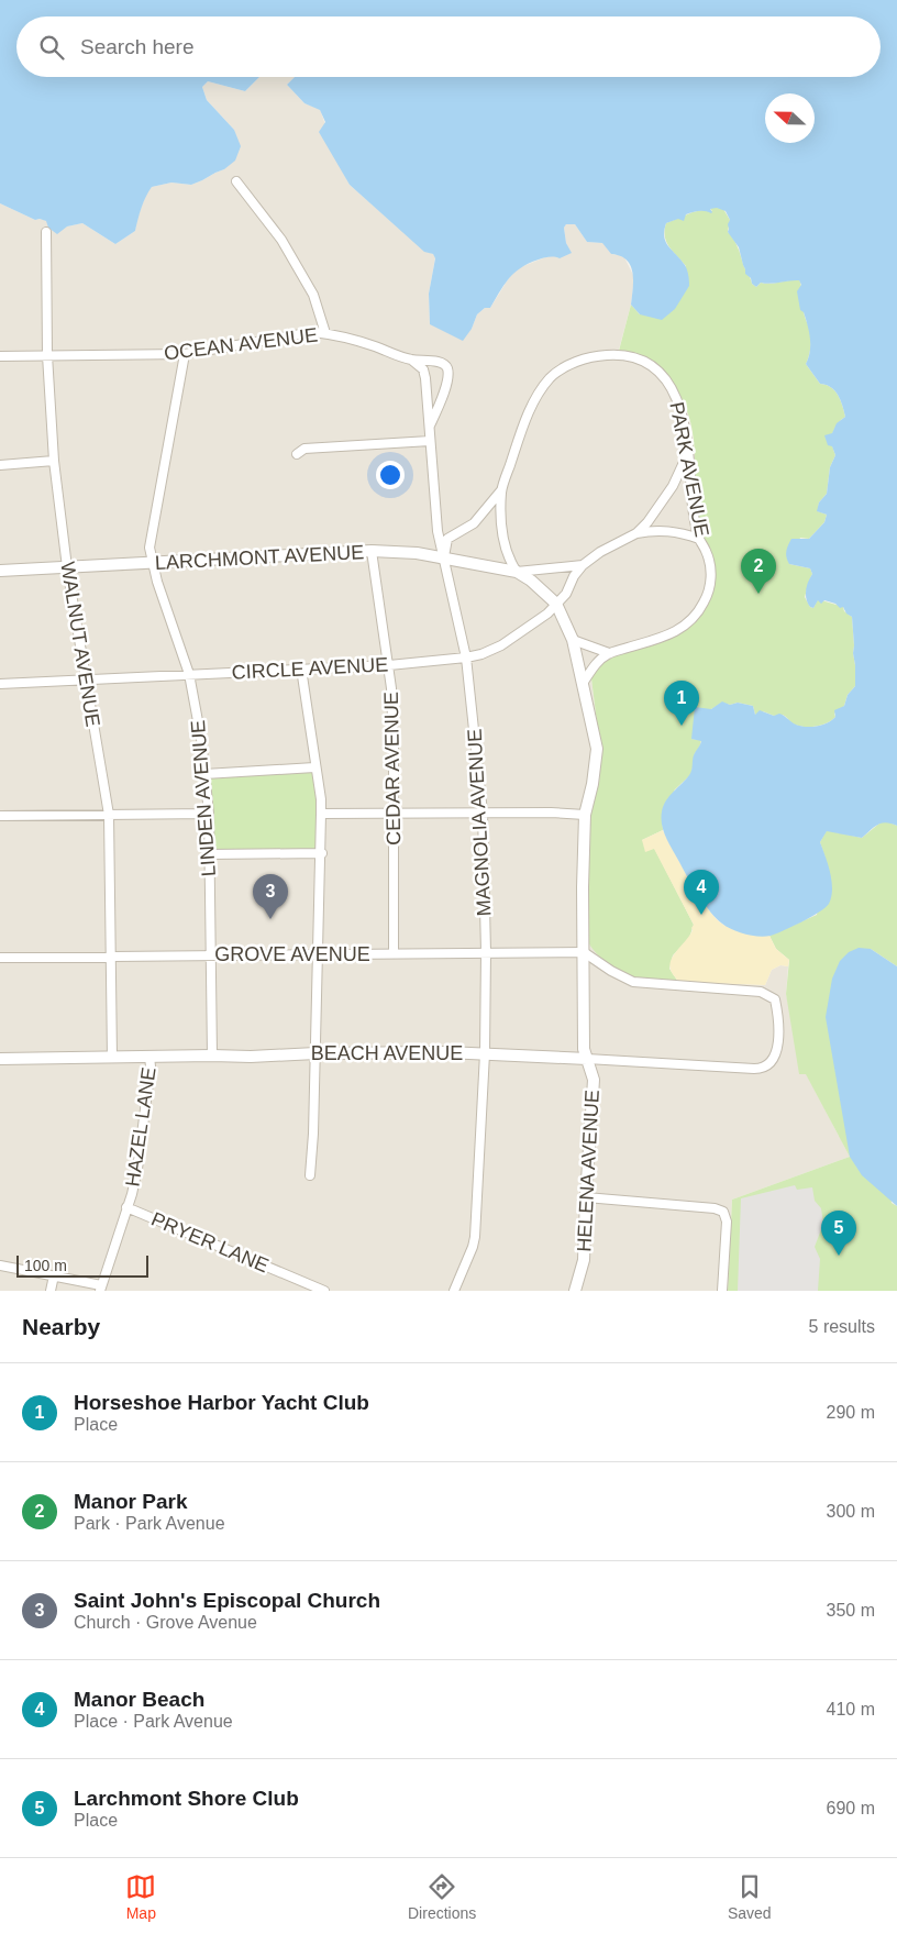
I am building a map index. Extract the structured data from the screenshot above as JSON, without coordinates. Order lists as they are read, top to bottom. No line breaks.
{"streets":{"street":["OCEAN AVENUE","PARK AVENUE","LARCHMONT AVENUE","WALNUT AVENUE","CIRCLE AVENUE","CEDAR AVENUE","LINDEN AVENUE","MAGNOLIA AVENUE","GROVE AVENUE","BEACH AVENUE","HAZEL LANE","HELENA AVENUE","PRYER LANE"]},"crossings":[["OCEAN AVENUE","WALNUT AVENUE"],["OCEAN AVENUE","LINDEN AVENUE"],["OCEAN AVENUE","MAGNOLIA AVENUE"],["PARK AVENUE","LARCHMONT AVENUE"],["PARK AVENUE","CIRCLE AVENUE"],["PARK AVENUE","MAGNOLIA AVENUE"],["PARK AVENUE","GROVE AVENUE"],["PARK AVENUE","BEACH AVENUE"],["PARK AVENUE","HELENA AVENUE"],["LARCHMONT AVENUE","WALNUT AVENUE"],["LARCHMONT AVENUE","CIRCLE AVENUE"],["LARCHMONT AVENUE","CEDAR AVENUE"],["LARCHMONT AVENUE","LINDEN AVENUE"],["LARCHMONT AVENUE","MAGNOLIA AVENUE"],["WALNUT AVENUE","CIRCLE AVENUE"],["WALNUT AVENUE","GROVE AVENUE"],["WALNUT AVENUE","BEACH AVENUE"],["CIRCLE AVENUE","CEDAR AVENUE"],["CIRCLE AVENUE","LINDEN AVENUE"],["CIRCLE AVENUE","MAGNOLIA AVENUE"],["CEDAR AVENUE","GROVE AVENUE"],["LINDEN AVENUE","GROVE AVENUE"],["LINDEN AVENUE","BEACH AVENUE"],["MAGNOLIA AVENUE","GROVE AVENUE"],["MAGNOLIA AVENUE","BEACH AVENUE"],["GROVE AVENUE","BEACH AVENUE"],["GROVE AVENUE","HELENA AVENUE"],["BEACH AVENUE","HAZEL LANE"],["BEACH AVENUE","HELENA AVENUE"],["HAZEL LANE","PRYER LANE"]],"scale_bar":"100 m","north":"left","page":{"search":"Search here","pins":["2","1","4","3","5"],"scale":"100 m","heading":["Nearby","5 results"],"list":[{"mark":"1","name":"Horseshoe Harbor Yacht Club","note":"Place","value":"290 m"},{"mark":"2","name":"Manor Park","note":"Park · Park Avenue","value":"300 m"},{"mark":"3","name":"Saint John's Episcopal Church","note":"Church · Grove Avenue","value":"350 m"},{"mark":"4","name":"Manor Beach","note":"Place · Park Avenue","value":"410 m"},{"mark":"5","name":"Larchmont Shore Club","note":"Place","value":"690 m"}],"nav":["Map","Directions","Saved"]}}
